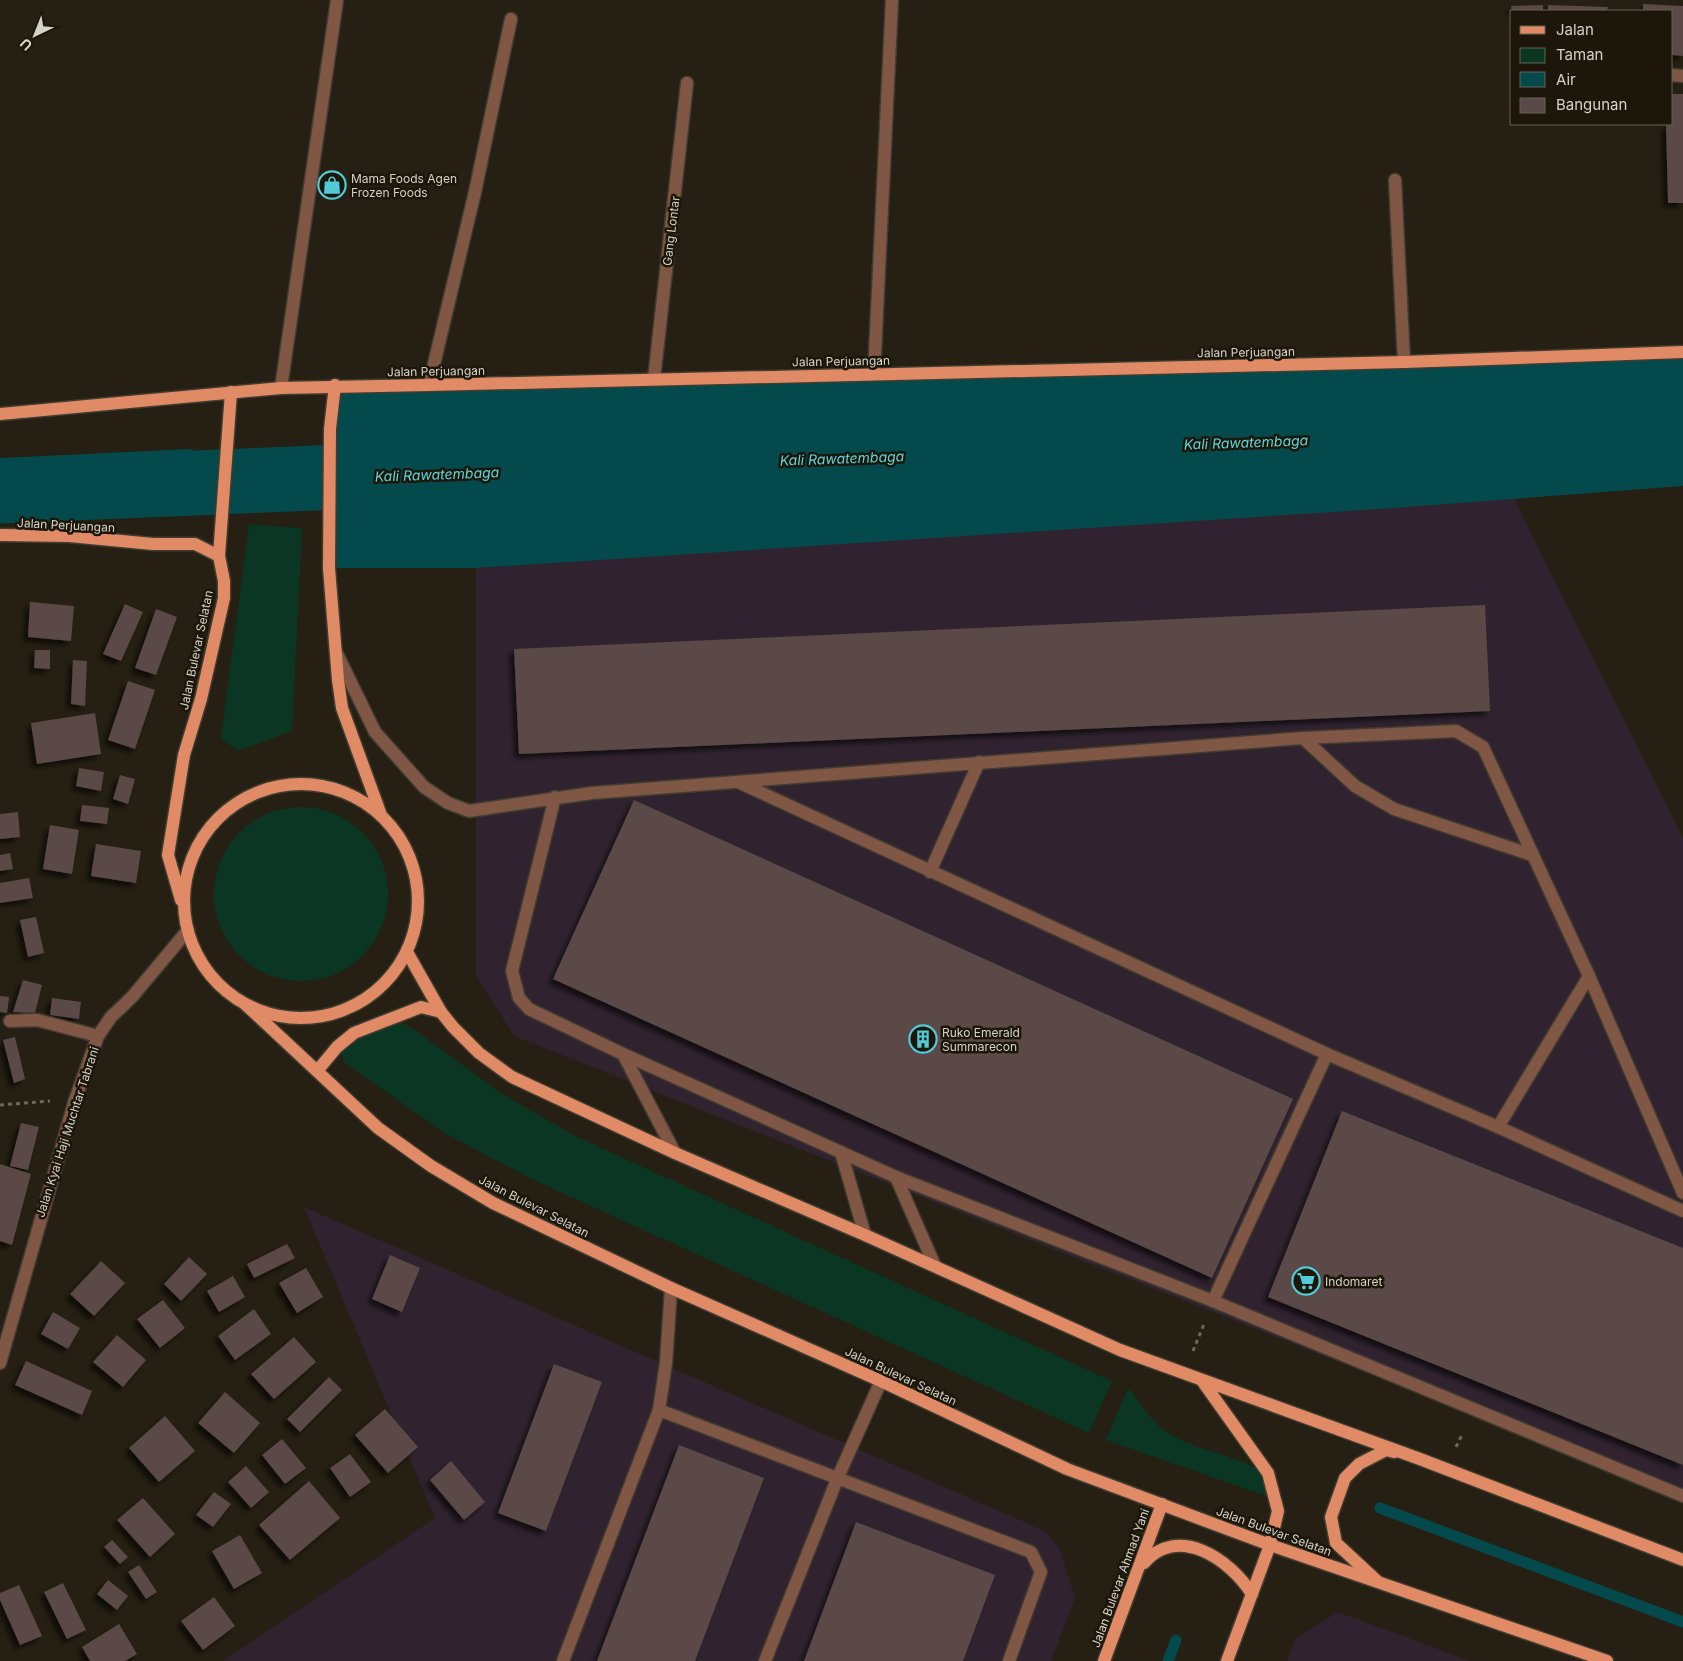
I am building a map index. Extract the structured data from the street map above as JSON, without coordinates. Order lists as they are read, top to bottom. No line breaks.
{"streets":{"main road":["Jalan Perjuangan","Jalan Bulevar Selatan","Jalan Bulevar Ahmad Yani"],"street":["Gang Lontar","Jalan Kyai Haji Muchtar Tabrani"]},"crossings":[["Gang Lontar","Jalan Perjuangan"],["Jalan Perjuangan","Jalan Bulevar Selatan"],["Jalan Bulevar Selatan","Jalan Kyai Haji Muchtar Tabrani"],["Jalan Bulevar Selatan","Jalan Bulevar Ahmad Yani"]],"water":["Kali Rawatembaga"],"places":{"shop":["Mama Foods Agen Frozen Foods"],"building":["Ruko Emerald Summarecon"],"supermarket":["Indomaret"]},"legend":["Jalan","Taman","Air","Bangunan"],"north":"bottom left"}
